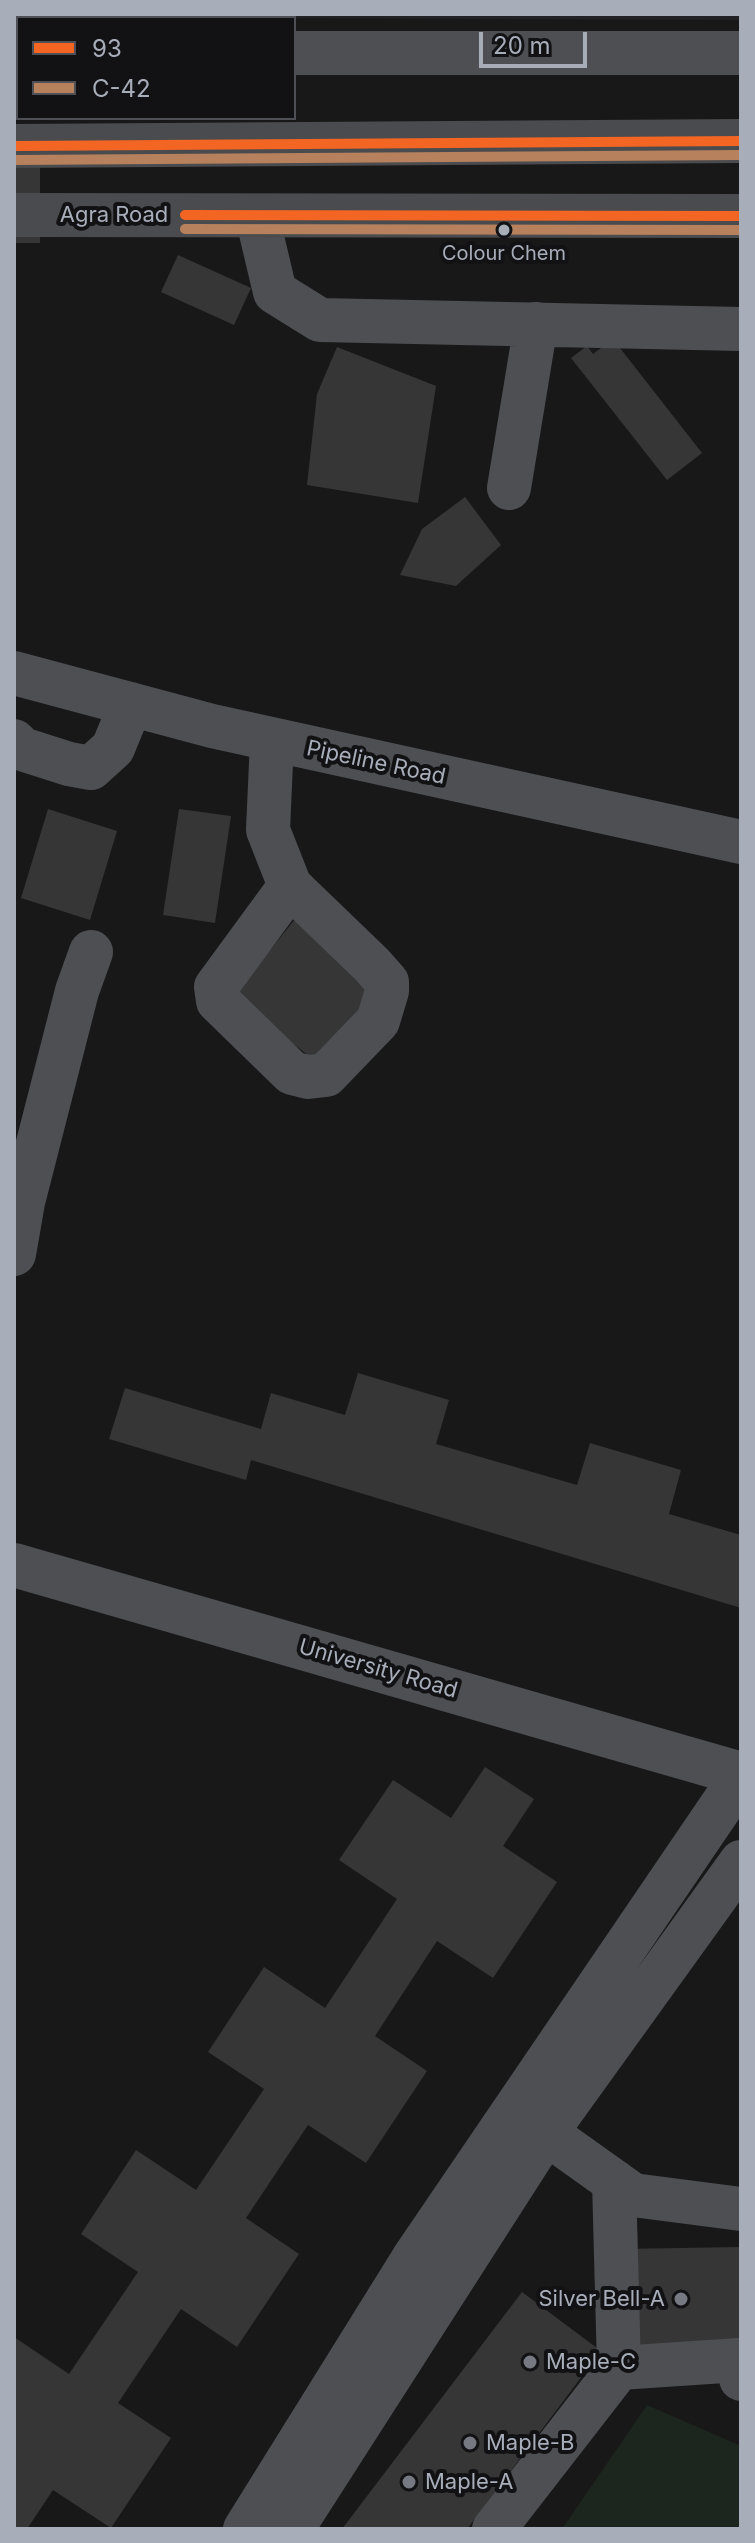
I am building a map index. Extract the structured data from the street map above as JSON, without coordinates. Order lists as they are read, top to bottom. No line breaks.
{"streets":{"highway":["Agra Road"],"street":["Pipeline Road","University Road"]},"places":["Colour Chem","Silver Bell-A","Maple-C","Maple-B","Maple-A"],"lines":["transit line 93","transit line C-42"],"legend":["93","C-42"],"scale_bar":"20 m"}
